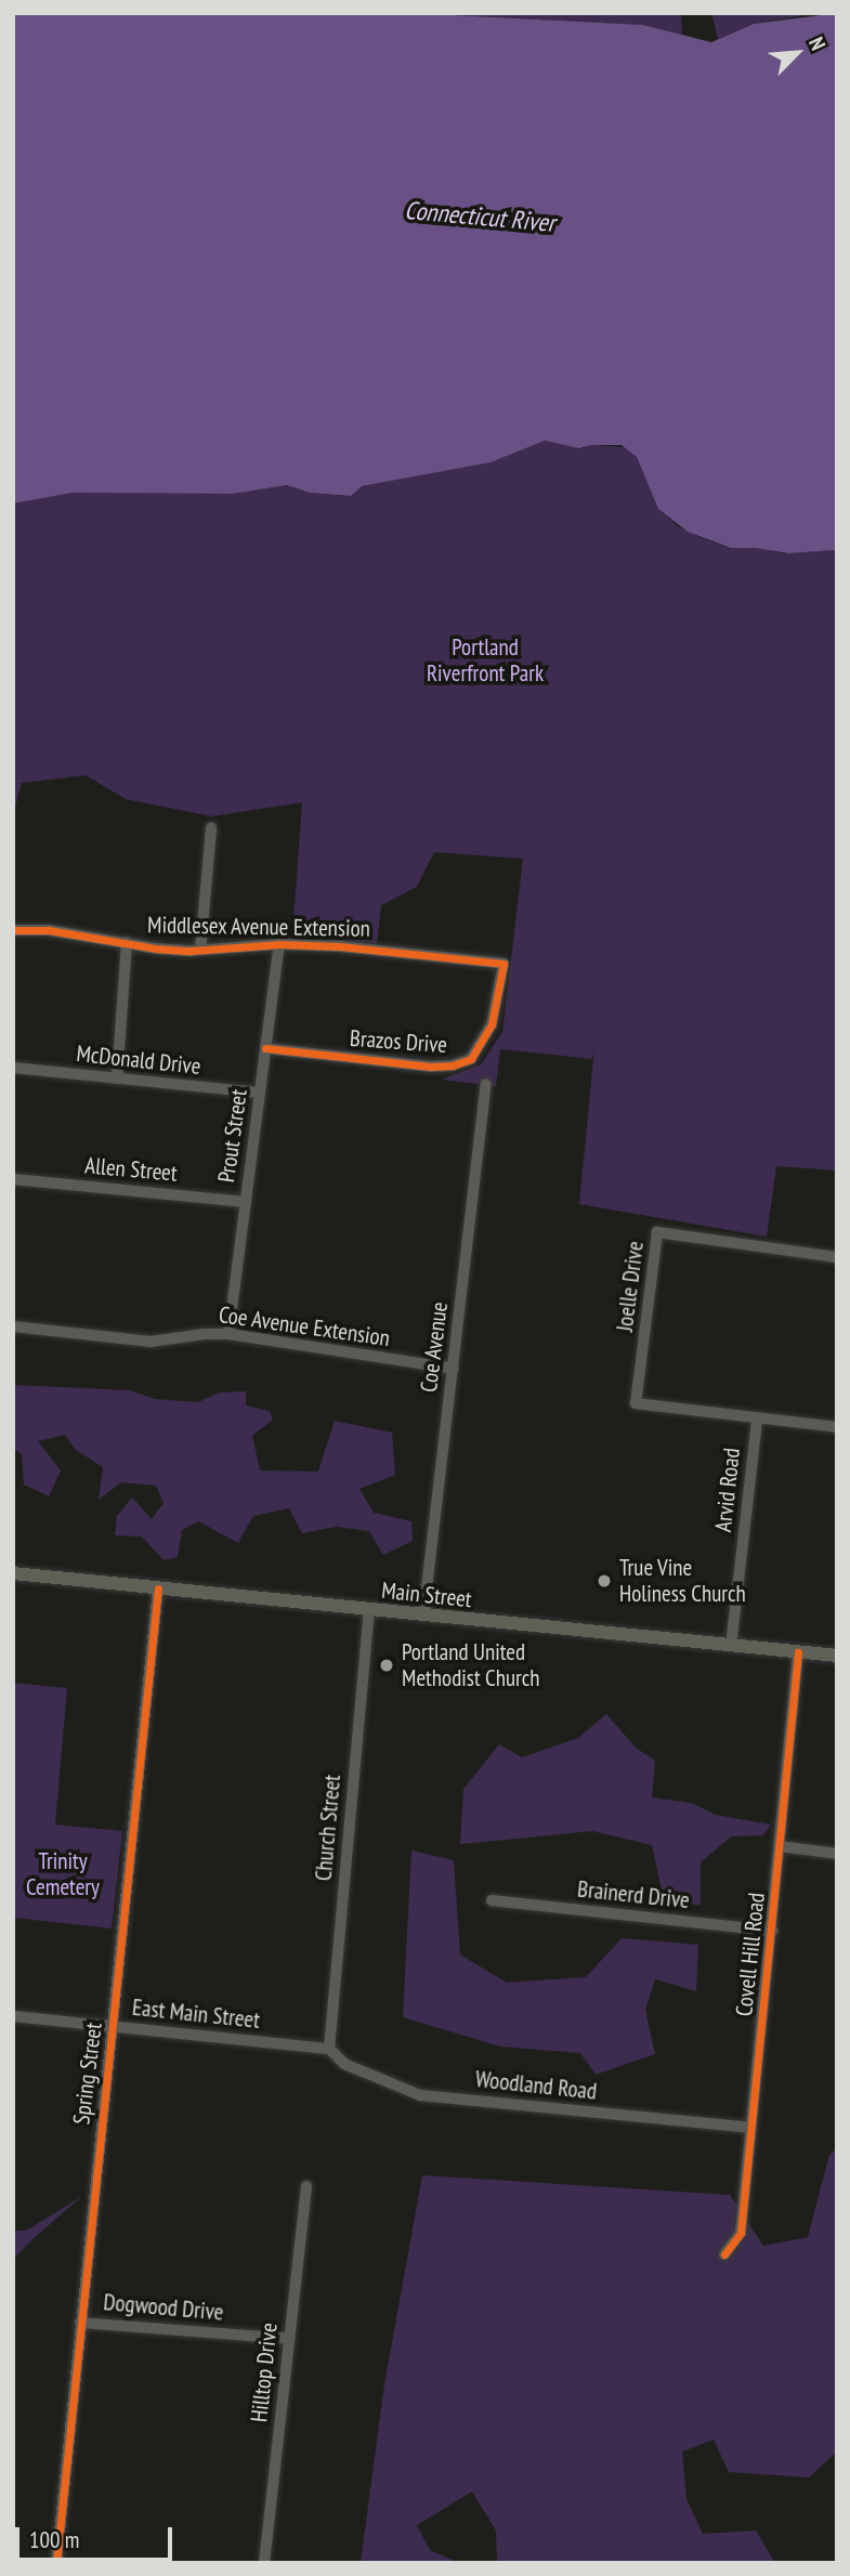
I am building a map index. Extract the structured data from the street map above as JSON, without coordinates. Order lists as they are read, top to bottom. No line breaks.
{"streets":{"main road":["Main Street"],"street":["Middlesex Avenue Extension","Brazos Drive","McDonald Drive","Prout Street","Allen Street","Joelle Drive","Coe Avenue Extension","Coe Avenue","Arvid Road","Church Street","Brainerd Drive","Covell Hill Road","East Main Street","Spring Street","Woodland Road","Dogwood Drive","Hilltop Drive"]},"crossings":[["Middlesex Avenue Extension","Brazos Drive"],["Middlesex Avenue Extension","Prout Street"],["Brazos Drive","Prout Street"],["McDonald Drive","Prout Street"],["Prout Street","Allen Street"],["Prout Street","Coe Avenue Extension"],["Joelle Drive","Arvid Road"],["Coe Avenue Extension","Coe Avenue"],["Coe Avenue","Main Street"],["Arvid Road","Main Street"],["Main Street","Church Street"],["Main Street","Covell Hill Road"],["Main Street","Spring Street"],["Church Street","East Main Street"],["Church Street","Woodland Road"],["Brainerd Drive","Covell Hill Road"],["Covell Hill Road","Woodland Road"],["East Main Street","Spring Street"],["East Main Street","Woodland Road"],["Spring Street","Dogwood Drive"],["Dogwood Drive","Hilltop Drive"]],"water":["Connecticut River"],"parks":["Portland Riverfront Park","Trinity Cemetery"],"places":["True Vine Holiness Church","Portland United Methodist Church"],"scale_bar":"100 m","north":"top right"}
